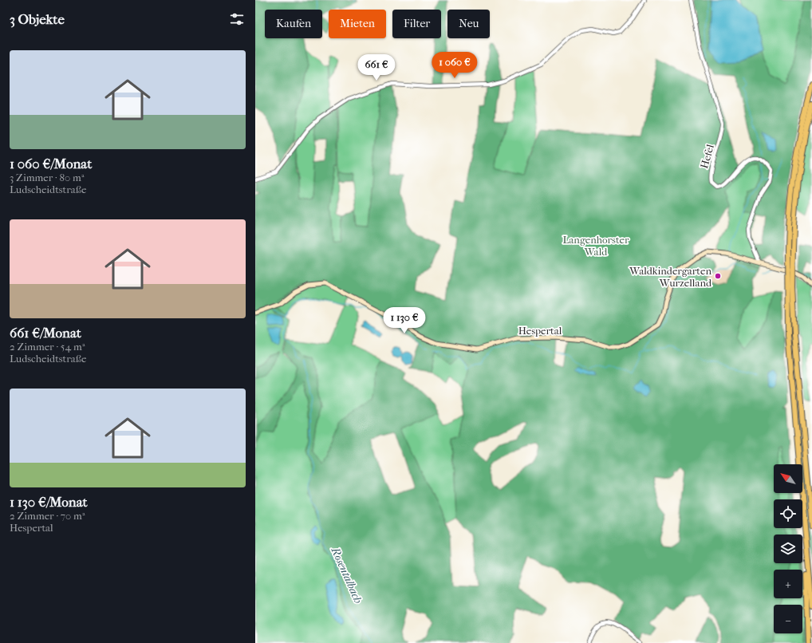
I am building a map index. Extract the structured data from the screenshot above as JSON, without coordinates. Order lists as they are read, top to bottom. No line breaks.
{"streets":{"main road":["Hespertal"],"street":["Hefel"]},"crossings":[["Hefel","Hespertal"]],"water":["Rosentalbach"],"parks":["Langenhorster Wald"],"places":["Waldkindergarten Wurzelland"],"north":"top left","page":{"heading":"3 Objekte","chip":["Kaufen","Mieten","Filter","Neu"],"list":[{"name":"1 060 €/Monat","note":"3 Zimmer · 80 m² · Ludscheidtstraße"},{"name":"661 €/Monat","note":"2 Zimmer · 54 m² · Ludscheidtstraße"},{"name":"1 130 €/Monat","note":"2 Zimmer · 70 m² · Hespertal"}],"price":["1 060 €","661 €","1 130 €"],"map_buttons":["+","−"]}}
